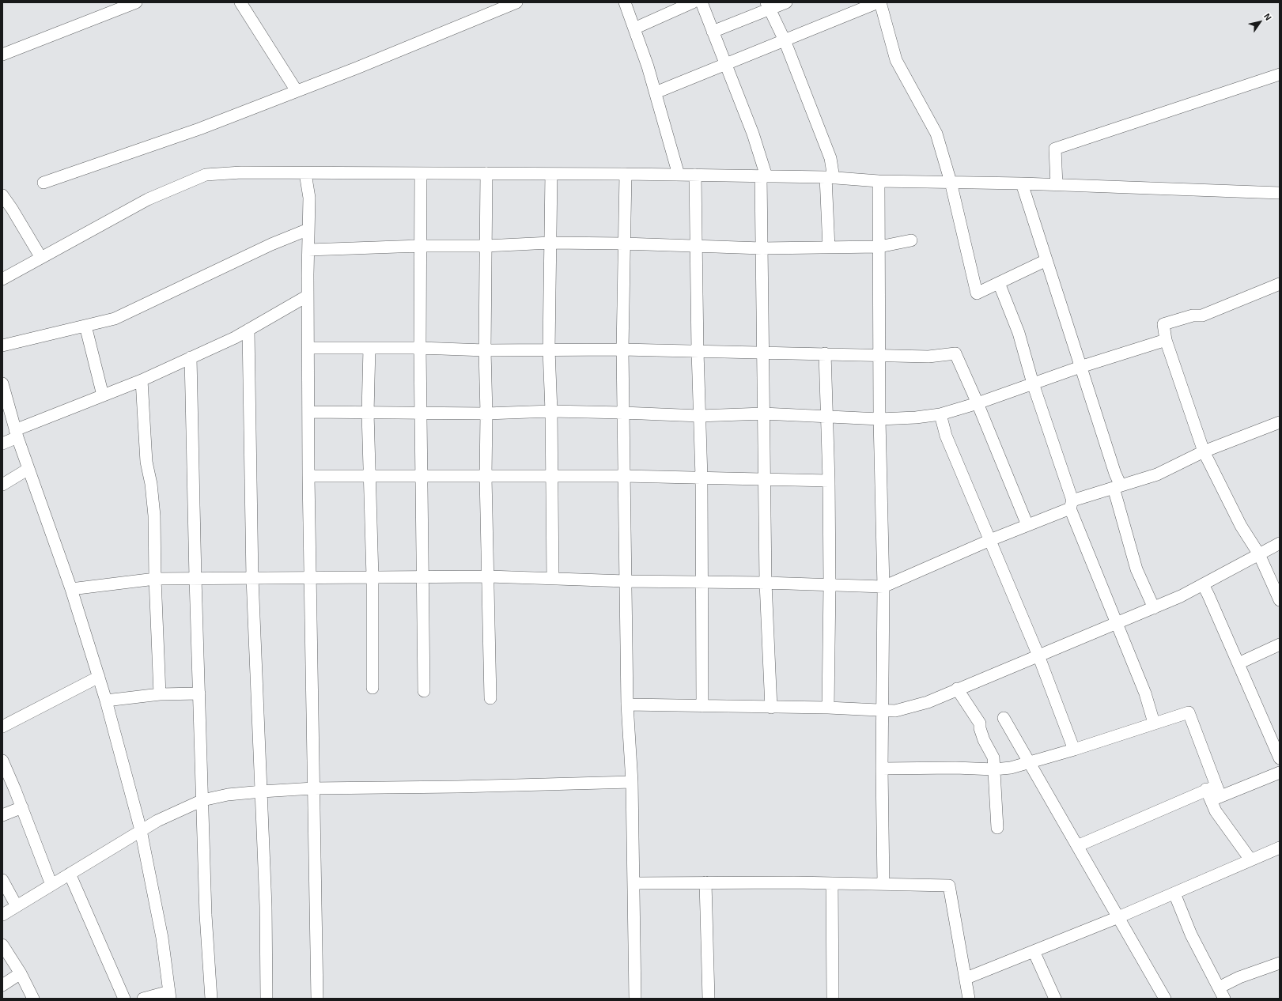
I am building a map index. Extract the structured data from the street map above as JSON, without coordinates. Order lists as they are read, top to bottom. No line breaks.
{"north":"top right"}
